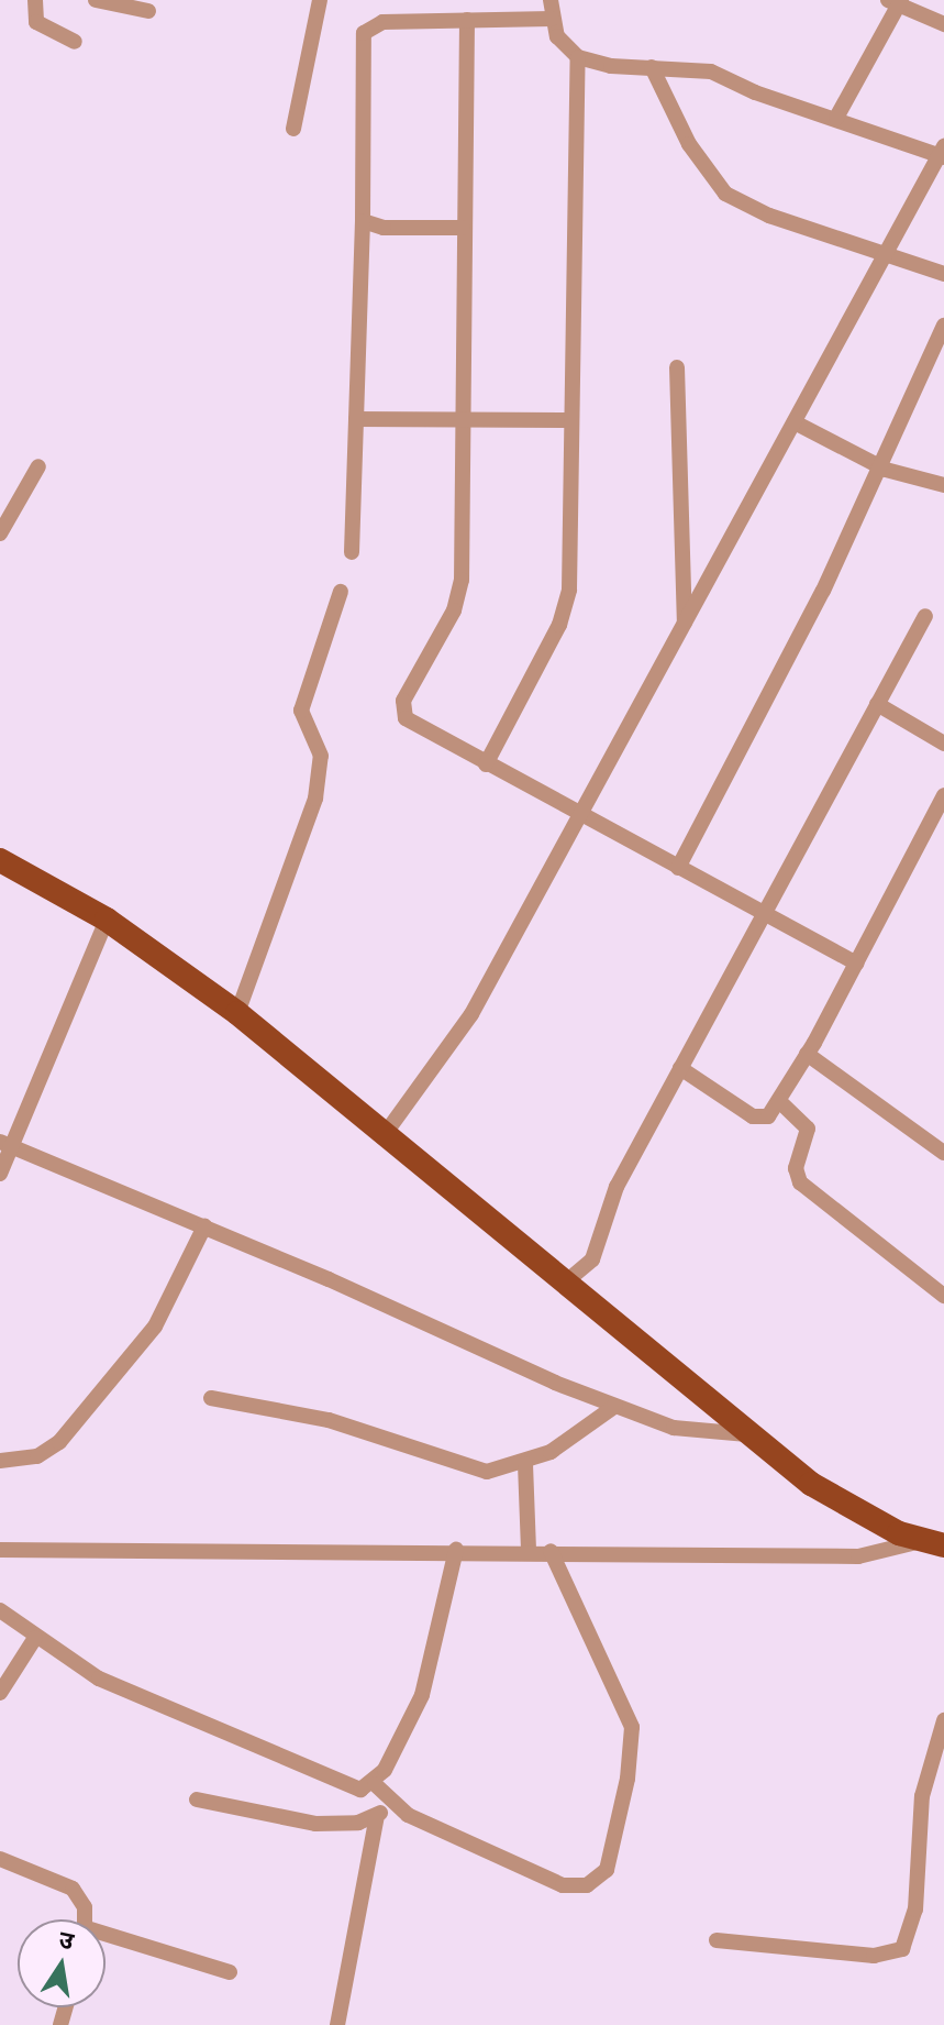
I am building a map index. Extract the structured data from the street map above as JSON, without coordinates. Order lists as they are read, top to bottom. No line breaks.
{"north":"top"}
